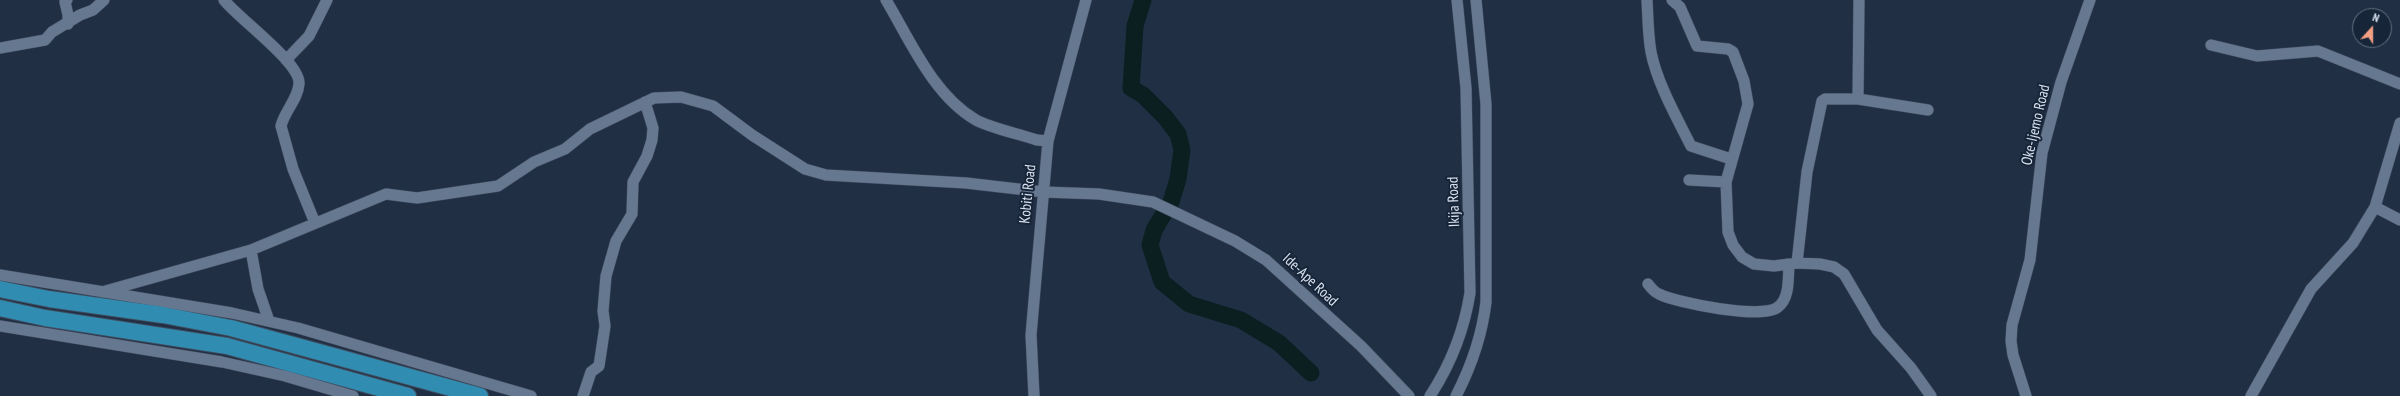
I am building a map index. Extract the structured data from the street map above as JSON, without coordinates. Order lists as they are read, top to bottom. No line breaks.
{"streets":{"street":["Oke-Ijemo Road","Kobiti Road","Ikija Road","Ide-Ape Road"]},"crossings":[["Kobiti Road","Ide-Ape Road"]],"north":"top"}
